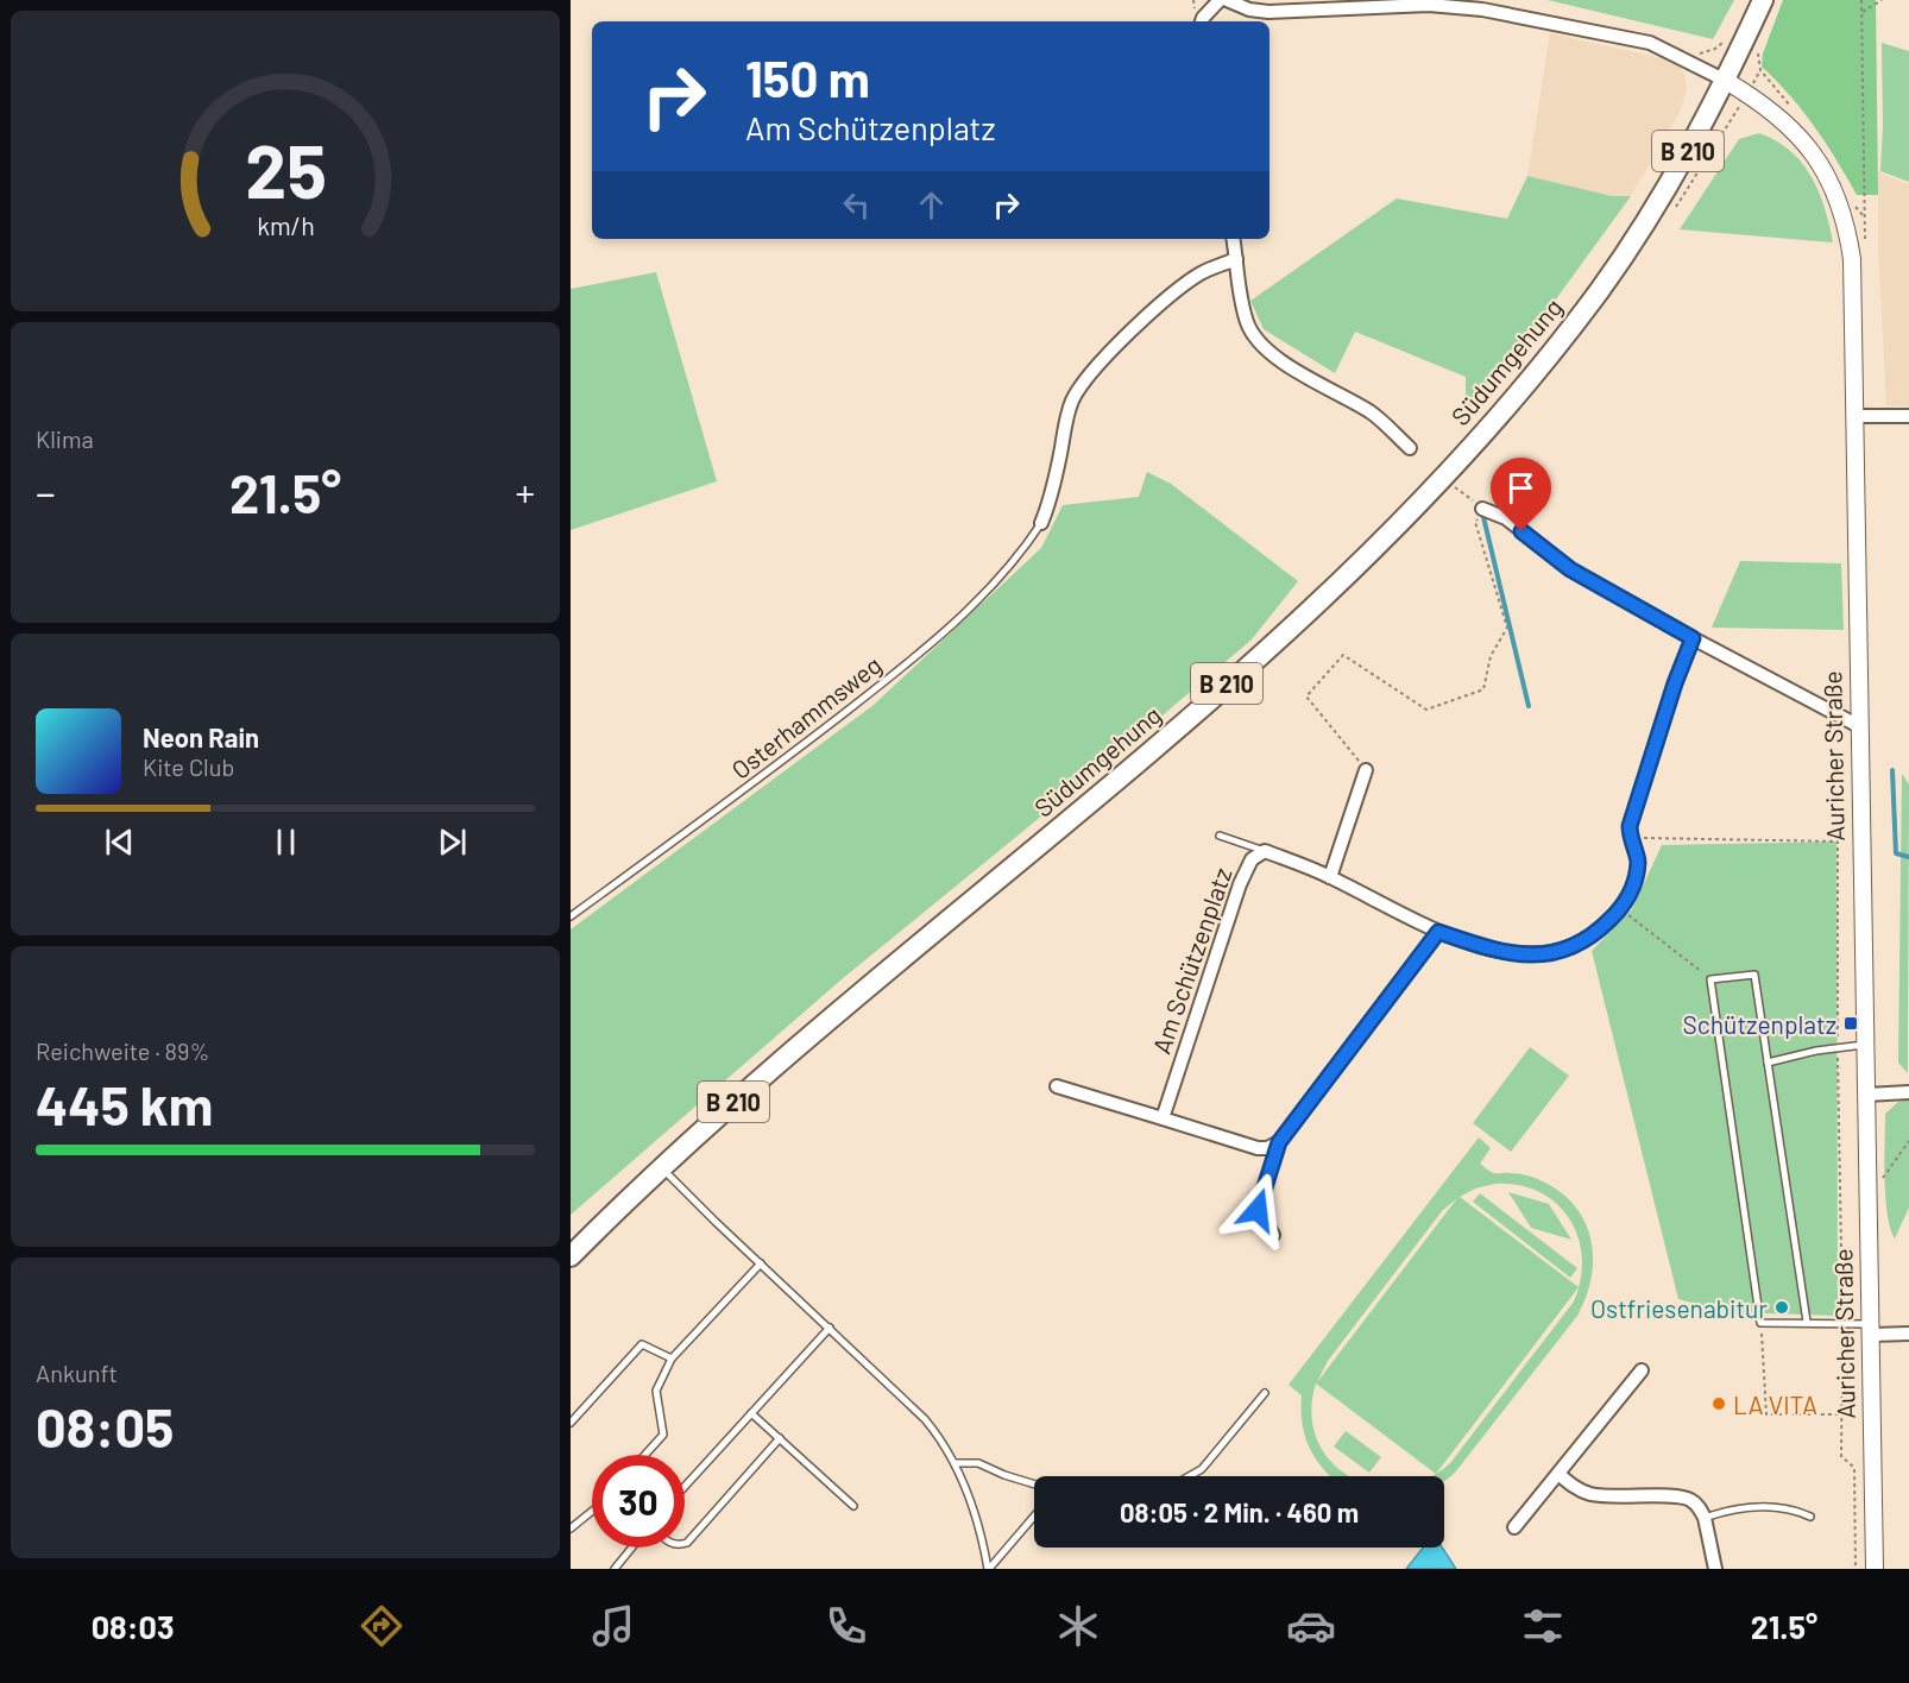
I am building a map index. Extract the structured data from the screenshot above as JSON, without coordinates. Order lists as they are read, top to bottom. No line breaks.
{"streets":{"main road":["B 210","Südumgehung"],"street":["Auricher Straße","Am Schützenplatz"],"lane":["Osterhammsweg"]},"crossings":[["B 210","Südumgehung"],["B 210","Auricher Straße"],["Südumgehung","Auricher Straße"]],"places":{"transit":["Schützenplatz"],"other":["Ostfriesenabitur","LA VITA"]},"page":{"turn":["150 m","Am Schützenplatz"],"tile":["Klima",["Reichweite · 89%","445 km"],["Ankunft","08:05"]],"heat":["−","21.5°","+"],"song":["Neon Rain","Kite Club"],"limit":"30","trip":"08:05 · 2 Min. · 460 m","tabs":["08:03","21.5°"],"gauge":["25","km/h"]}}
